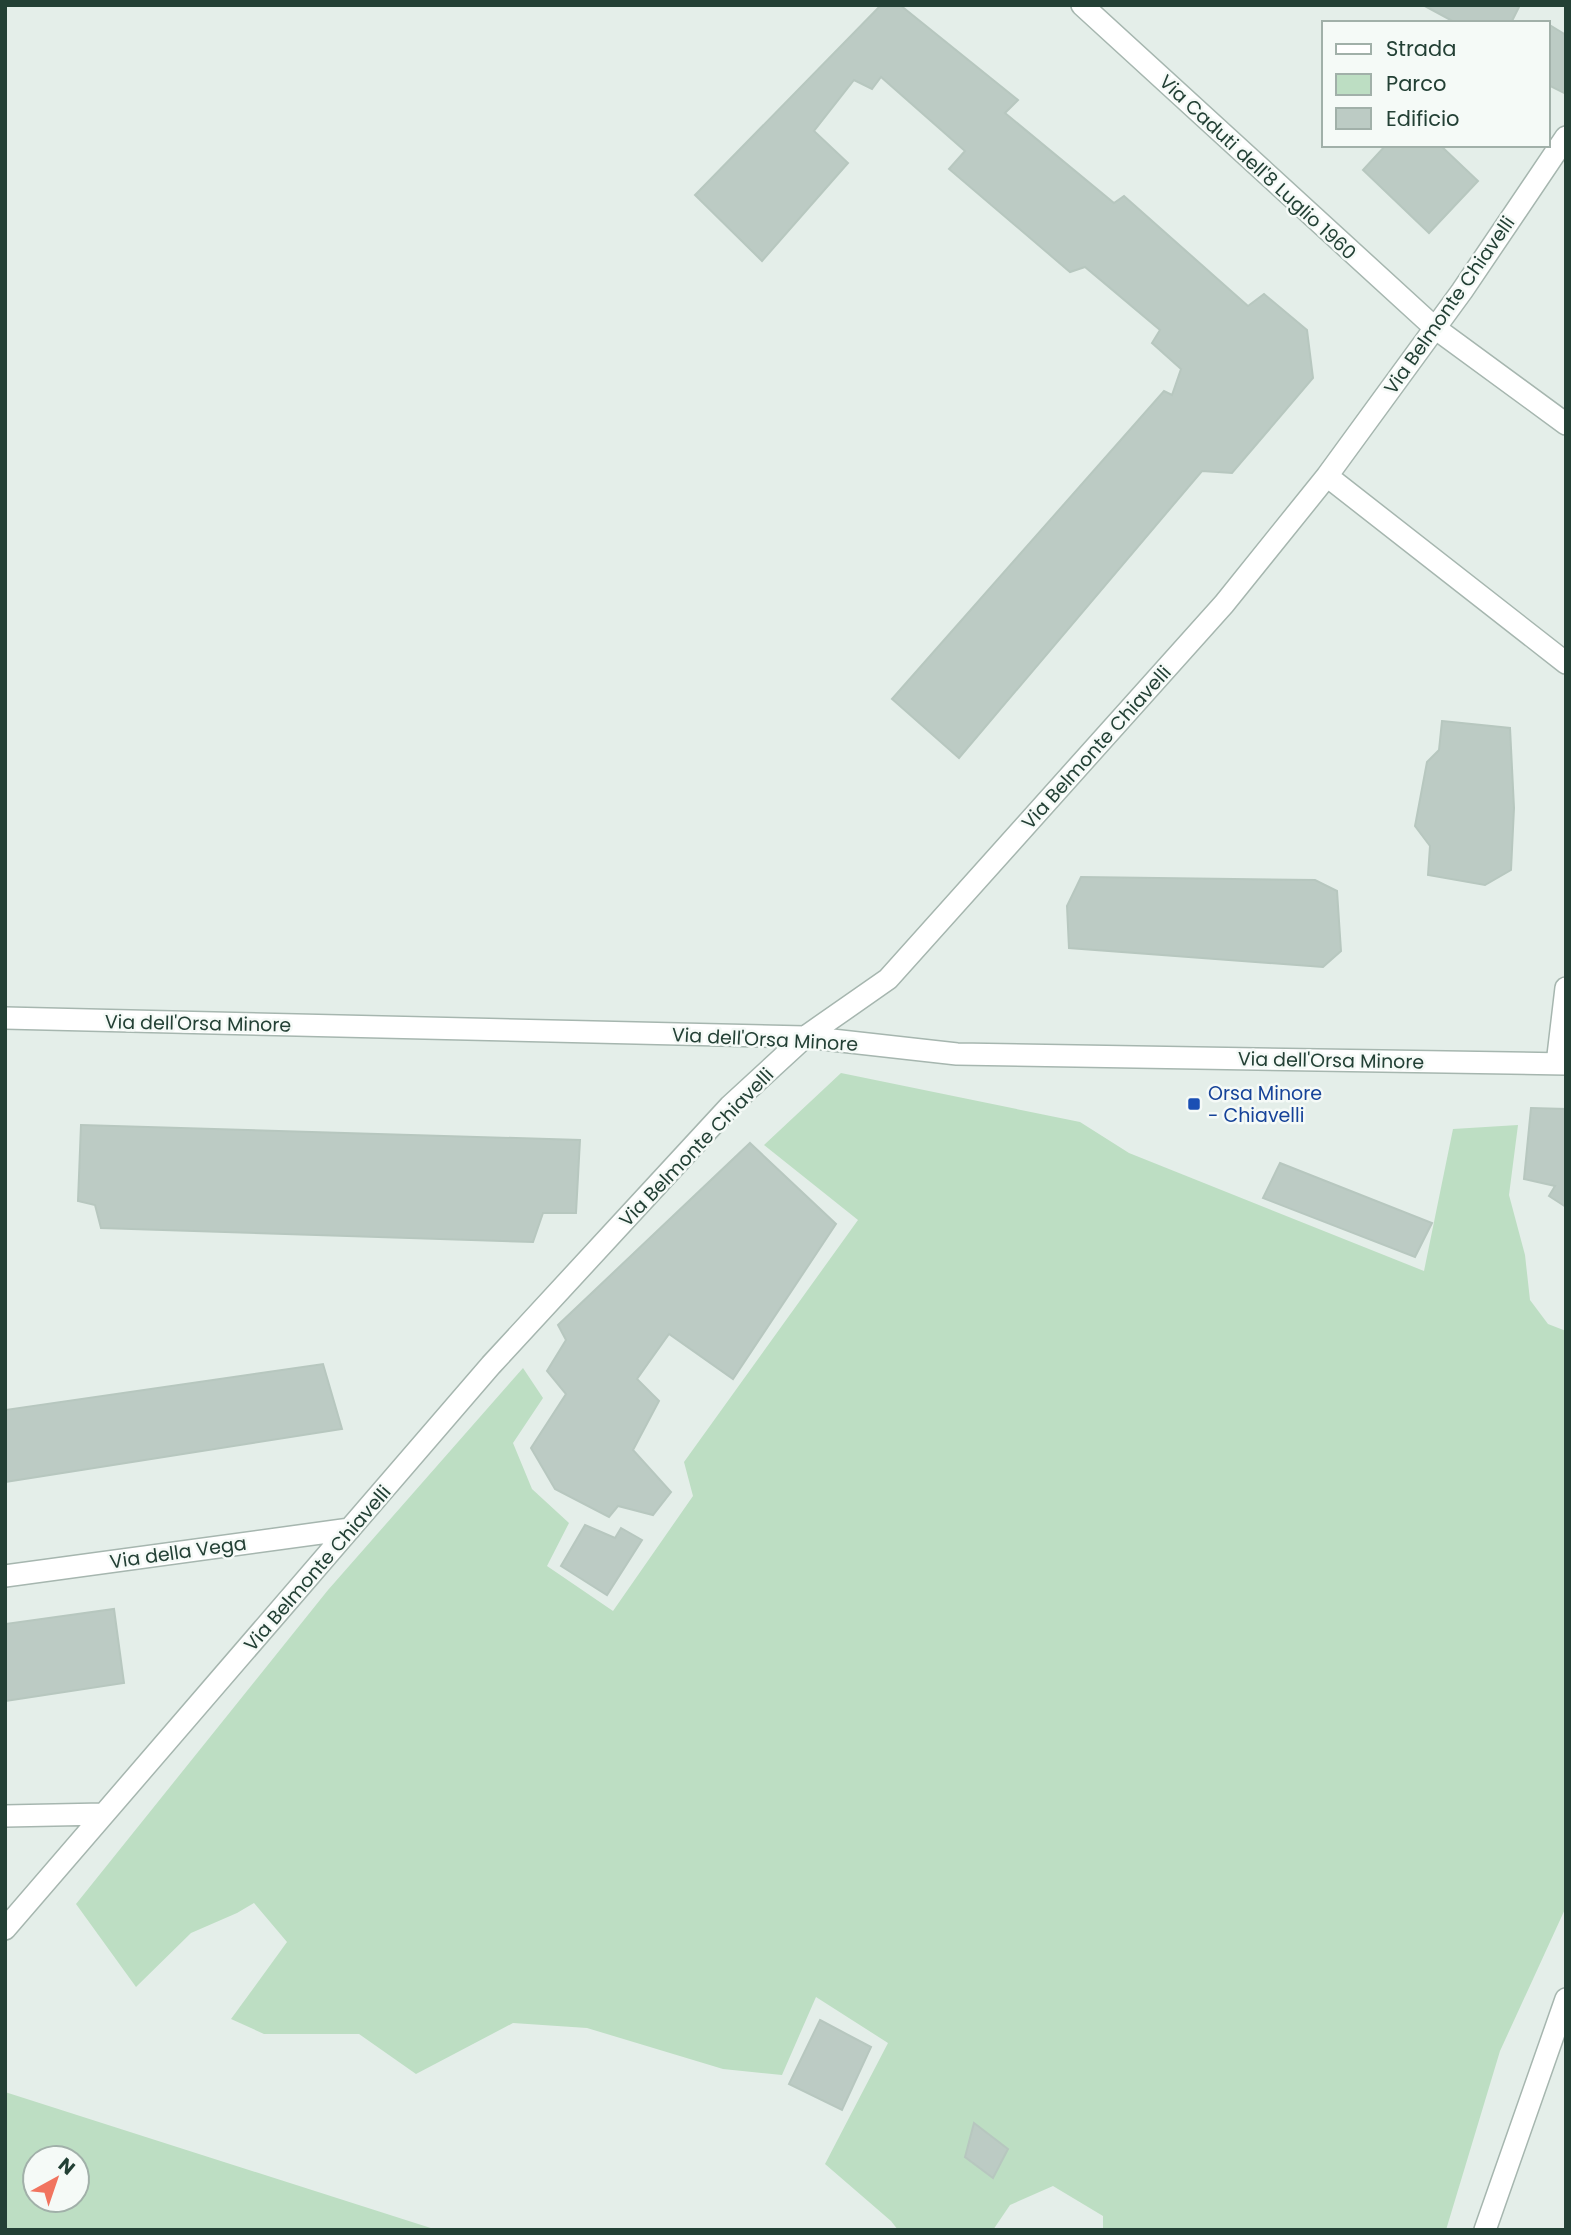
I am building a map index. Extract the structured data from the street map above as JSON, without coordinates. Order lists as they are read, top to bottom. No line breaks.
{"streets":{"street":["Via Caduti dell'8 Luglio 1960","Via Belmonte Chiavelli","Via dell'Orsa Minore","Via della Vega"]},"crossings":[["Via Caduti dell'8 Luglio 1960","Via Belmonte Chiavelli"],["Via Belmonte Chiavelli","Via dell'Orsa Minore"],["Via Belmonte Chiavelli","Via della Vega"]],"places":{"transit":["Orsa Minore - Chiavelli"]},"legend":["Strada","Parco","Edificio"],"north":"top right"}
